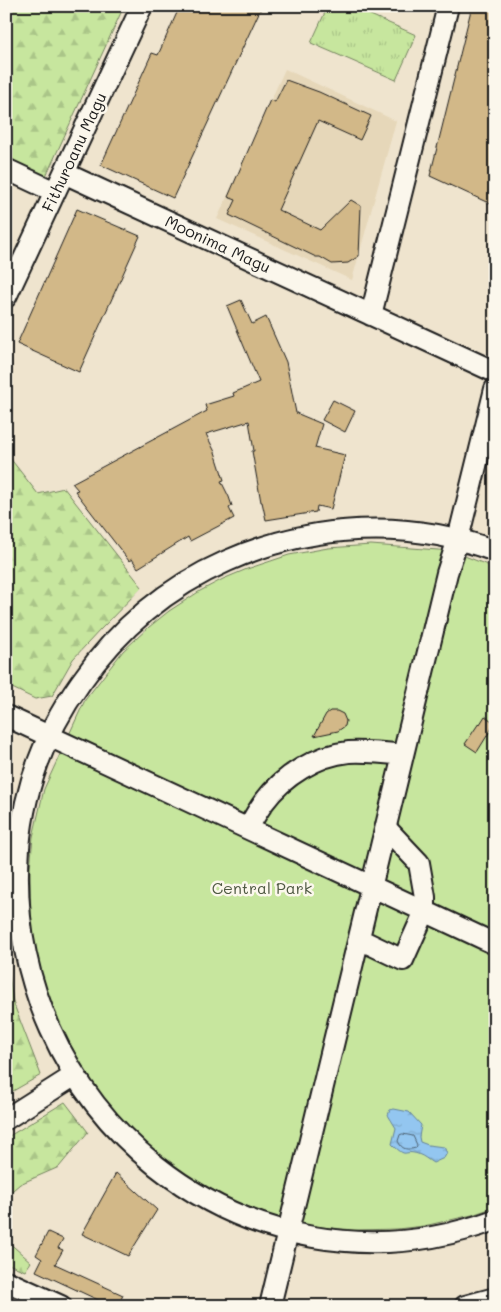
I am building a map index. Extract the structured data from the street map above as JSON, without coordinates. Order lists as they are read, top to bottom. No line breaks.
{"streets":{"street":["Fithuroanu Magu","Moonima Magu"]},"crossings":[["Fithuroanu Magu","Moonima Magu"]],"parks":["Central Park"]}
